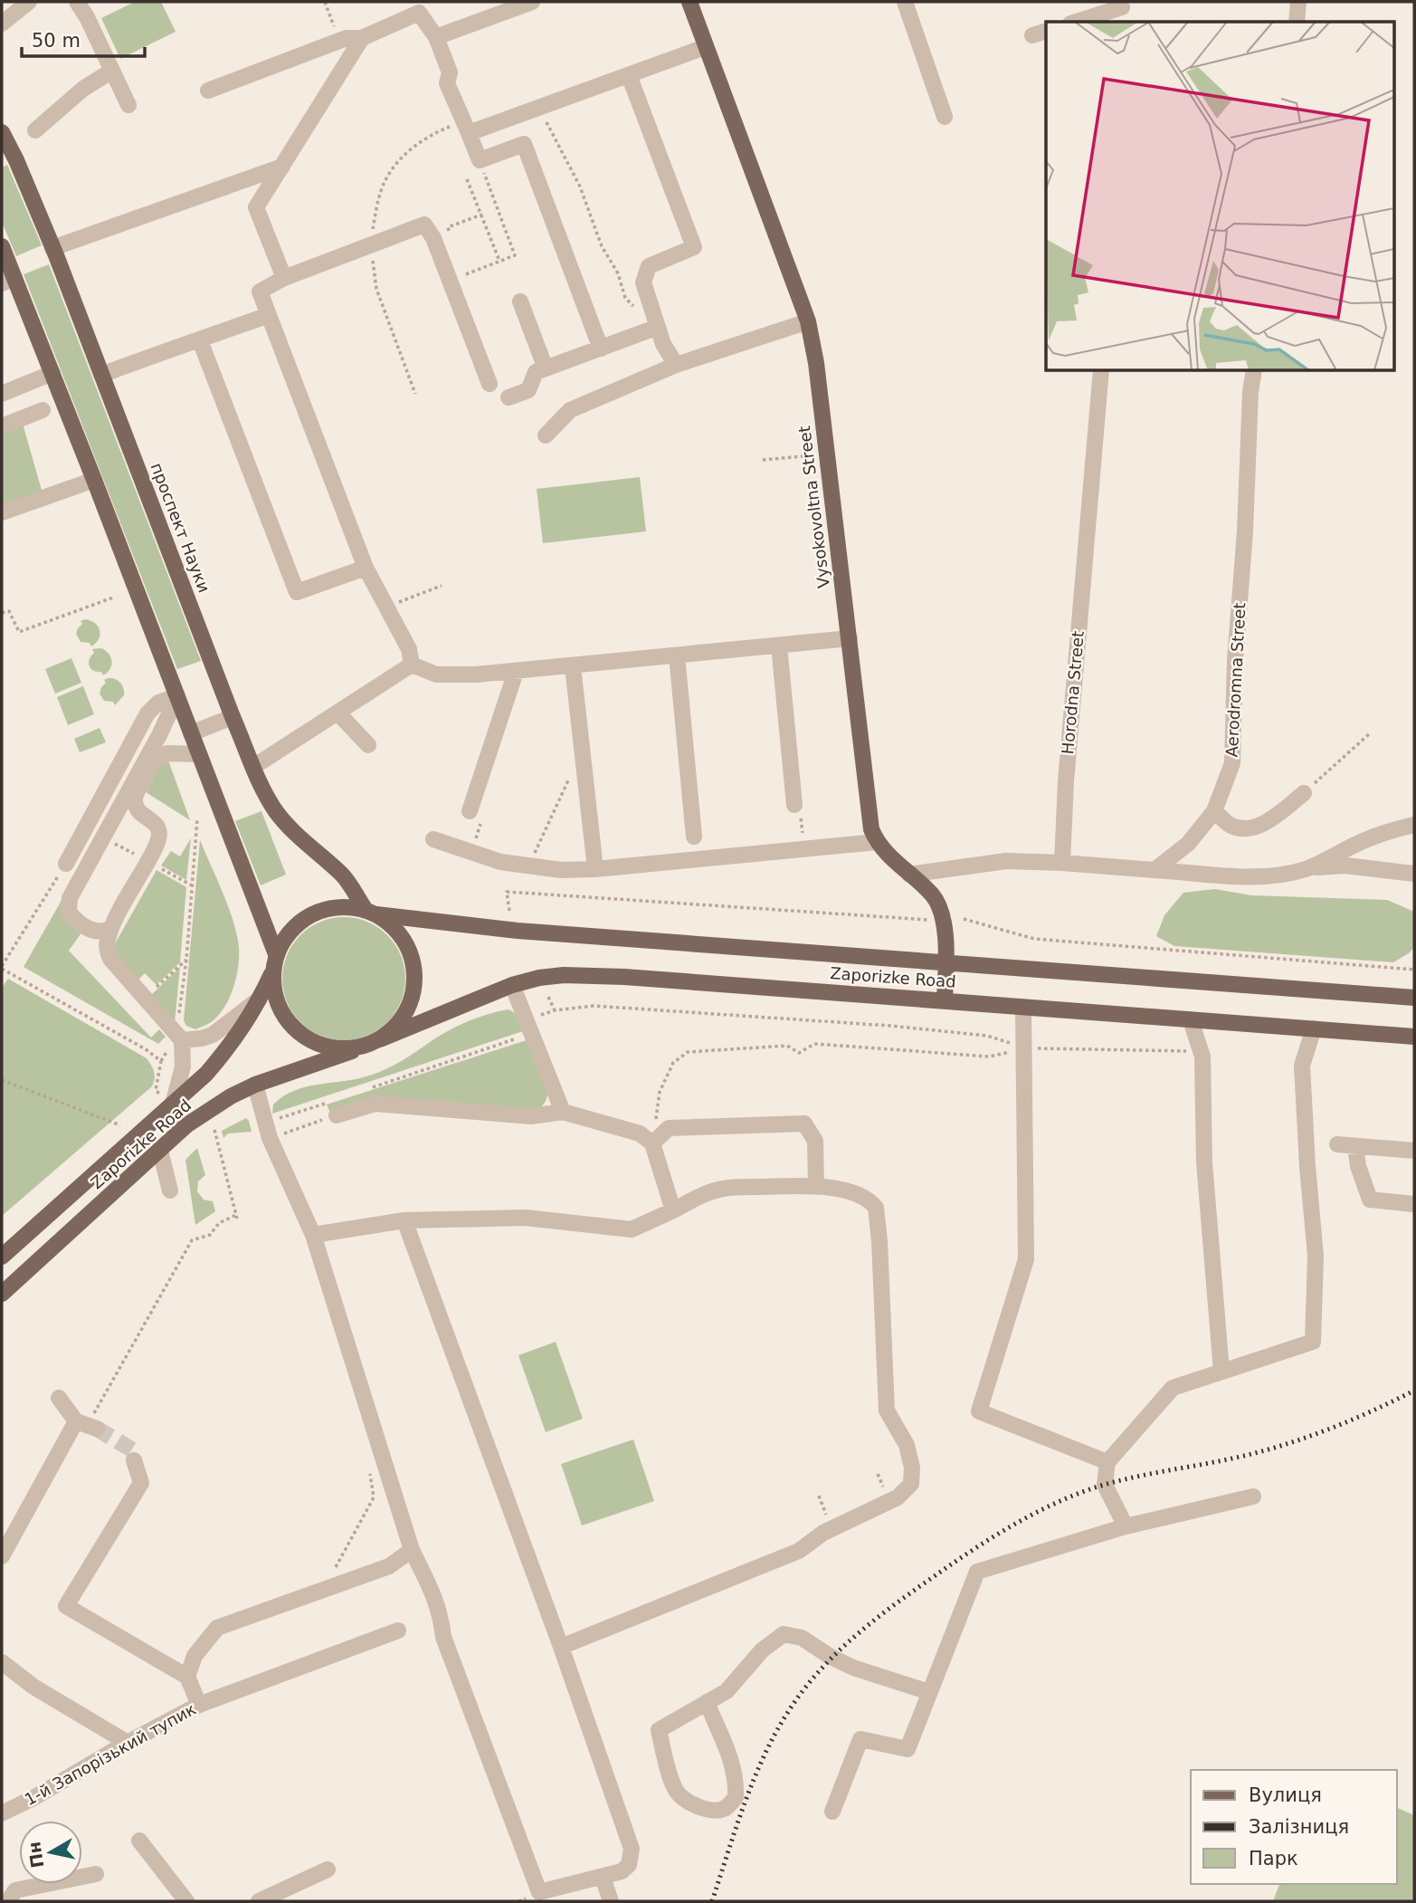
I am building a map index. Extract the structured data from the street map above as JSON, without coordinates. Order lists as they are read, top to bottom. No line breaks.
{"streets":{"main road":["Vysokovoltna Street","проспект Науки","Zaporizke Road"],"street":["Aerodromna Street","Horodna Street","1-й Запорізький тупик"]},"crossings":[["Vysokovoltna Street","Zaporizke Road"],["проспект Науки","Zaporizke Road"]],"legend":["Вулиця","Залізниця","Парк"],"scale_bar":"50 m","north":"left"}
